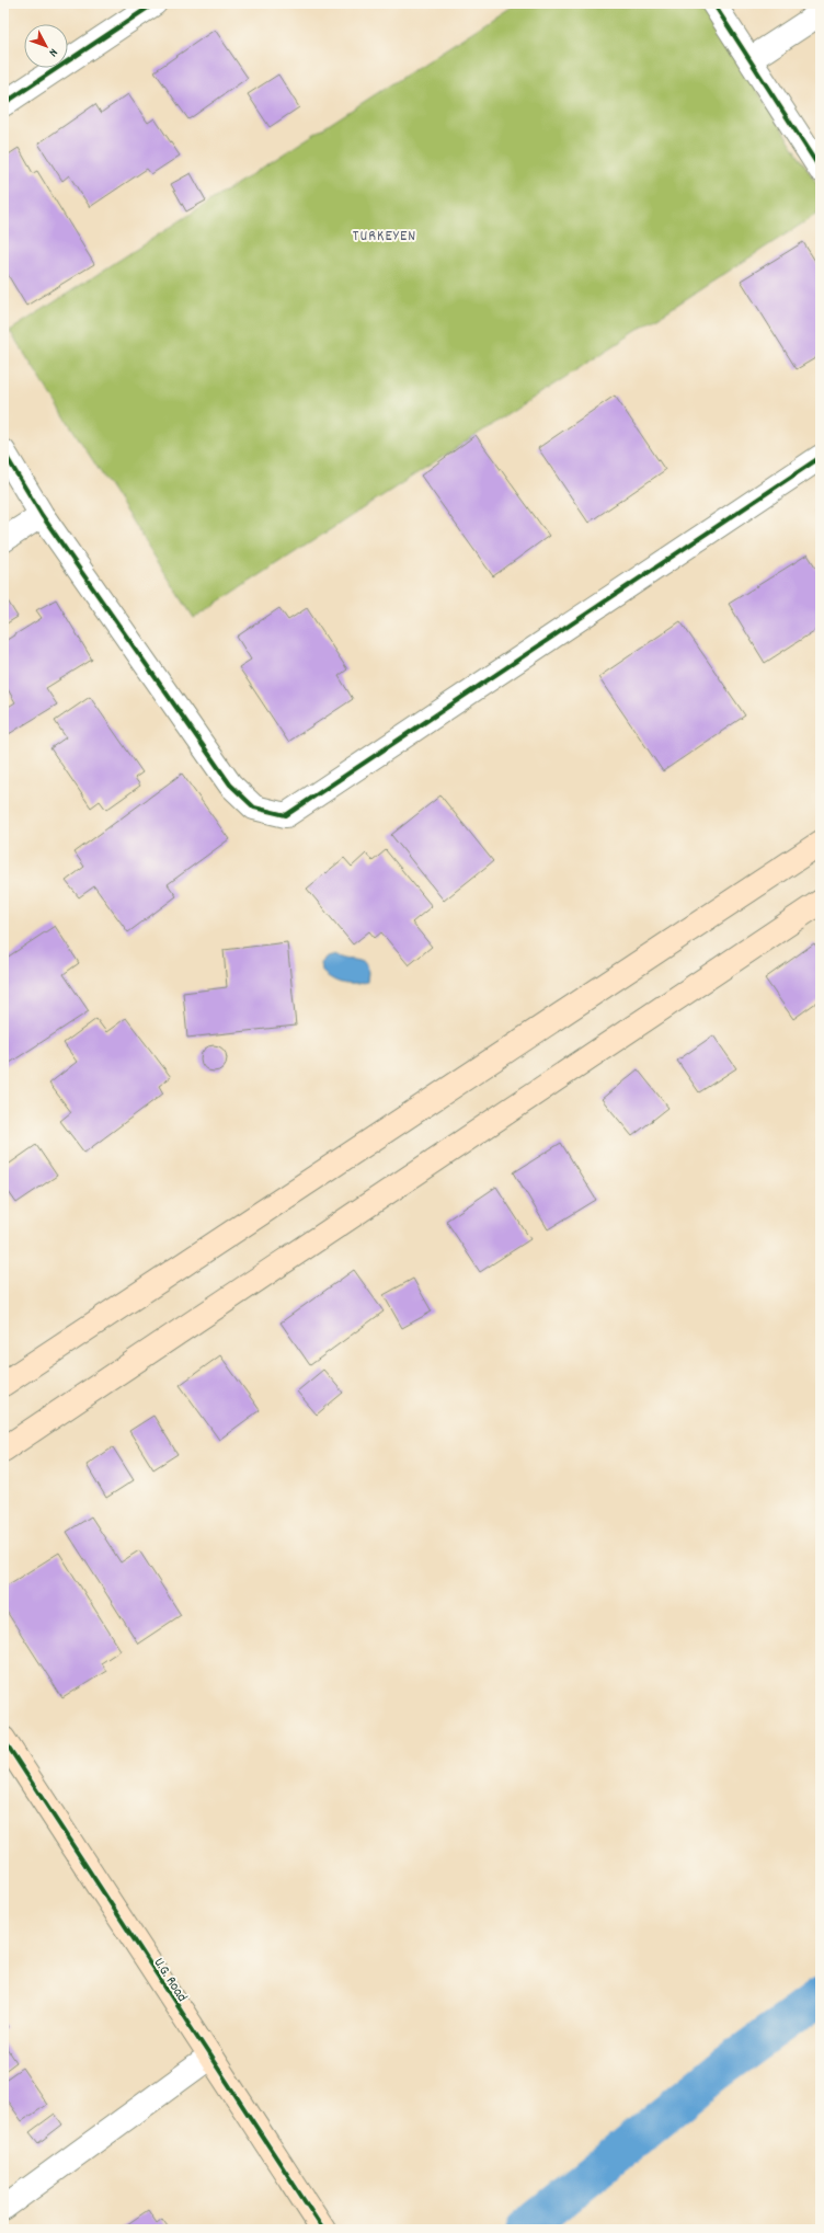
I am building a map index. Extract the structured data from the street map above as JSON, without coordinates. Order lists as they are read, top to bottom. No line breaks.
{"streets":{"main road":["U.G. Road"]},"districts":["TURKEYEN"],"north":"bottom right"}
